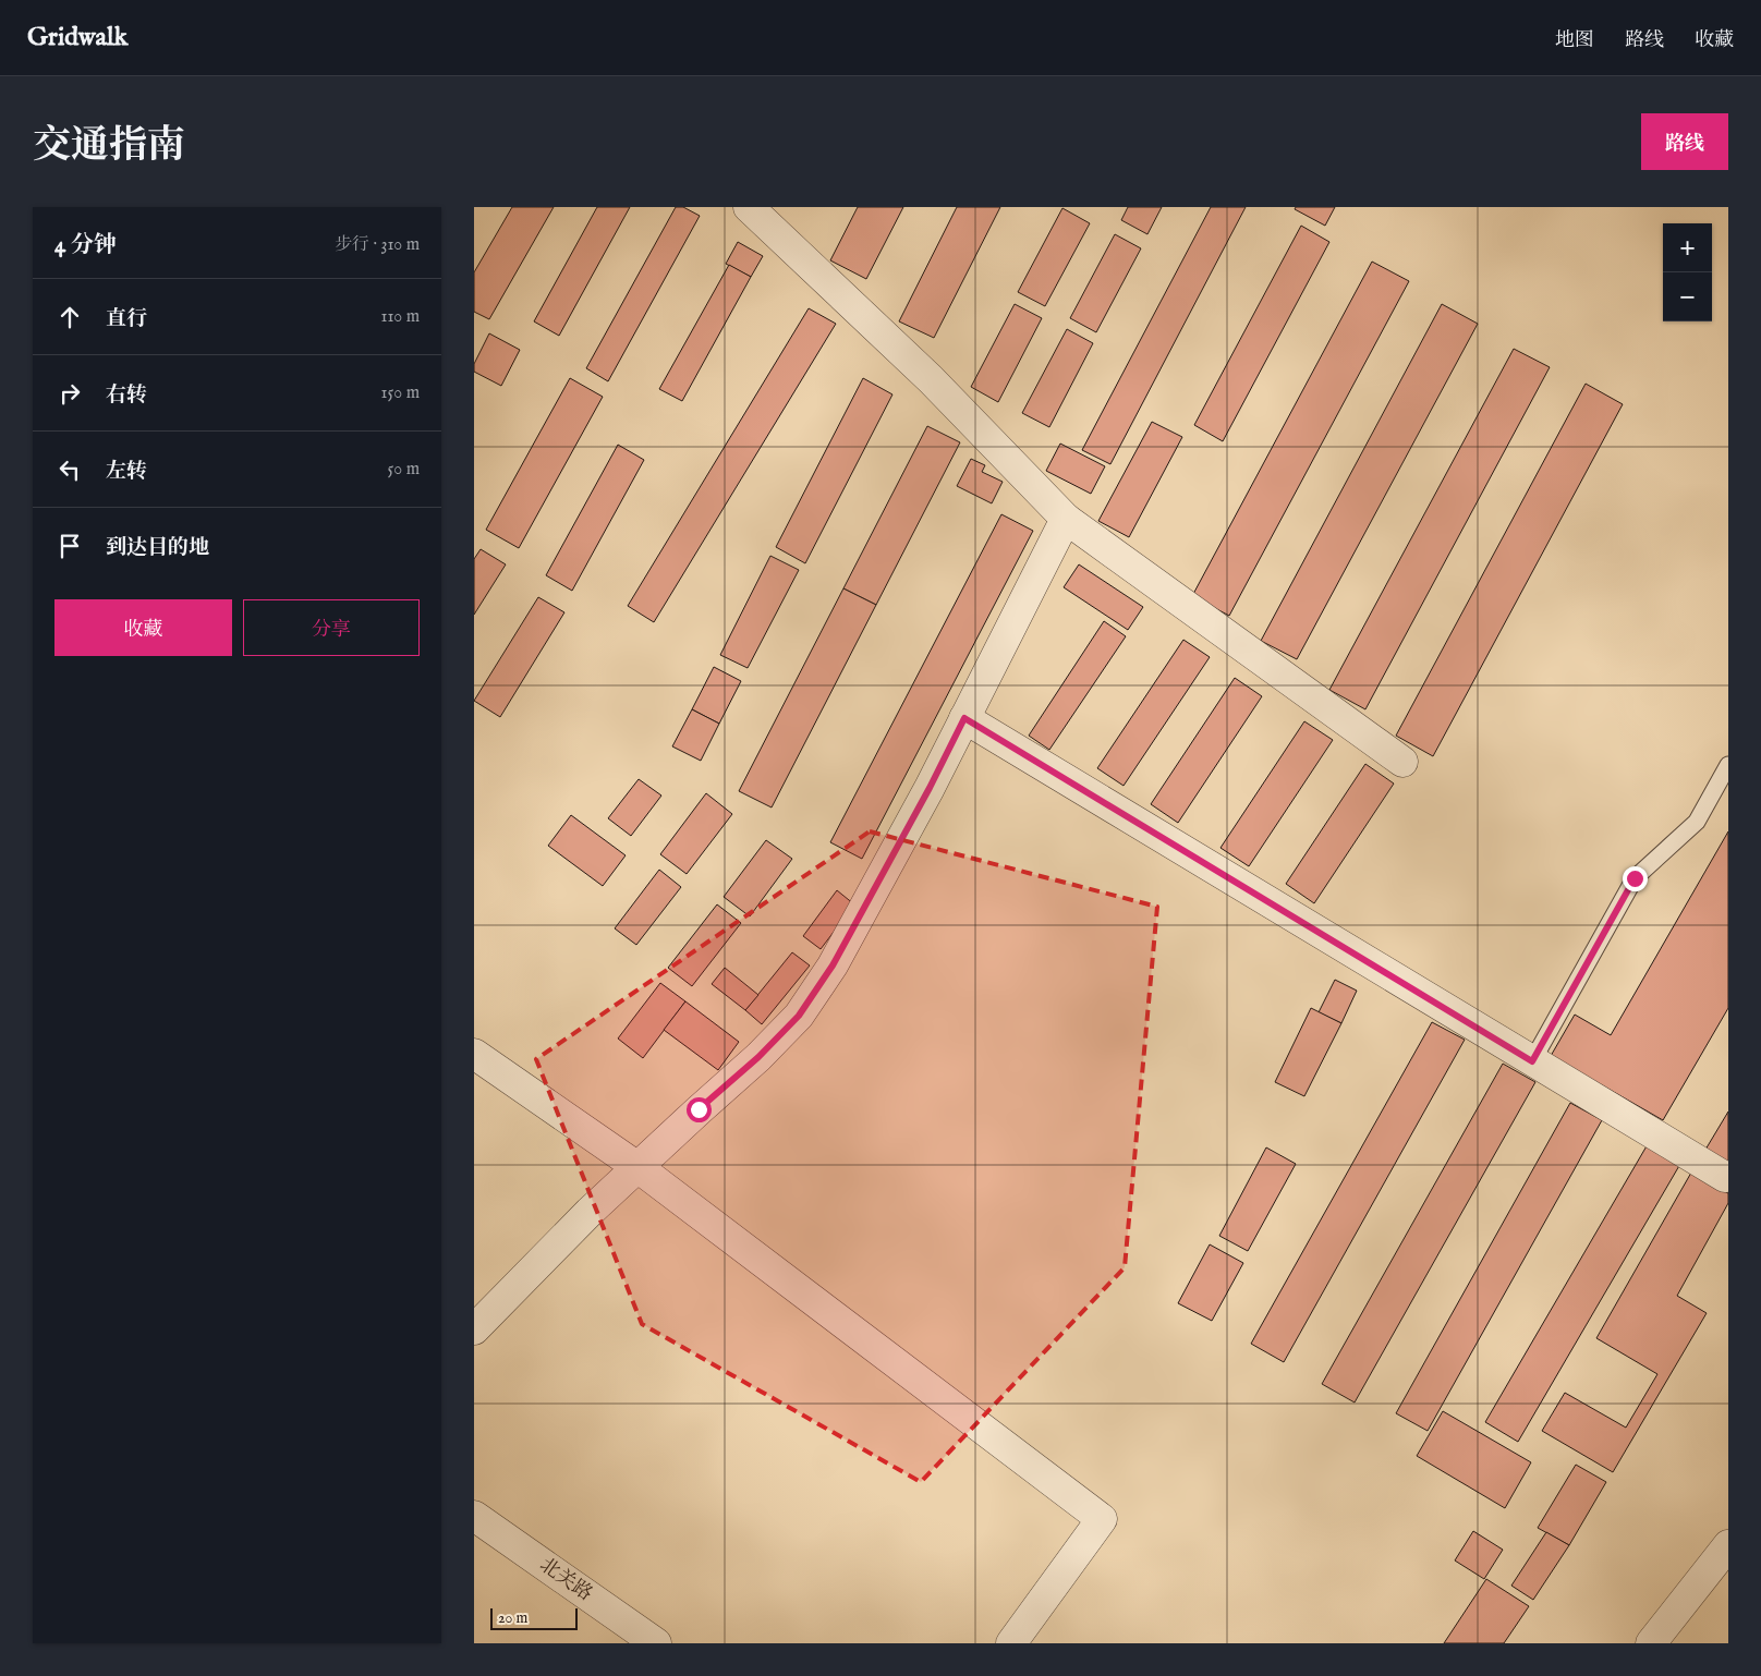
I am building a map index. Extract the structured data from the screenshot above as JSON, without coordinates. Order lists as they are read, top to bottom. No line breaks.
{"streets":{"street":["北关路"]},"scale_bar":"20 m","page":{"header":"Gridwalk","nav":["地图","路线","收藏"],"title":"交通指南","buttons":["路线",["收藏","分享"]],"heading":["4 分钟","步行 · 310 m"],"map_buttons":["+","−"],"list":[["直行","110 m"],["右转","150 m"],["左转","50 m"],"到达目的地"],"scale":"20 m"}}
